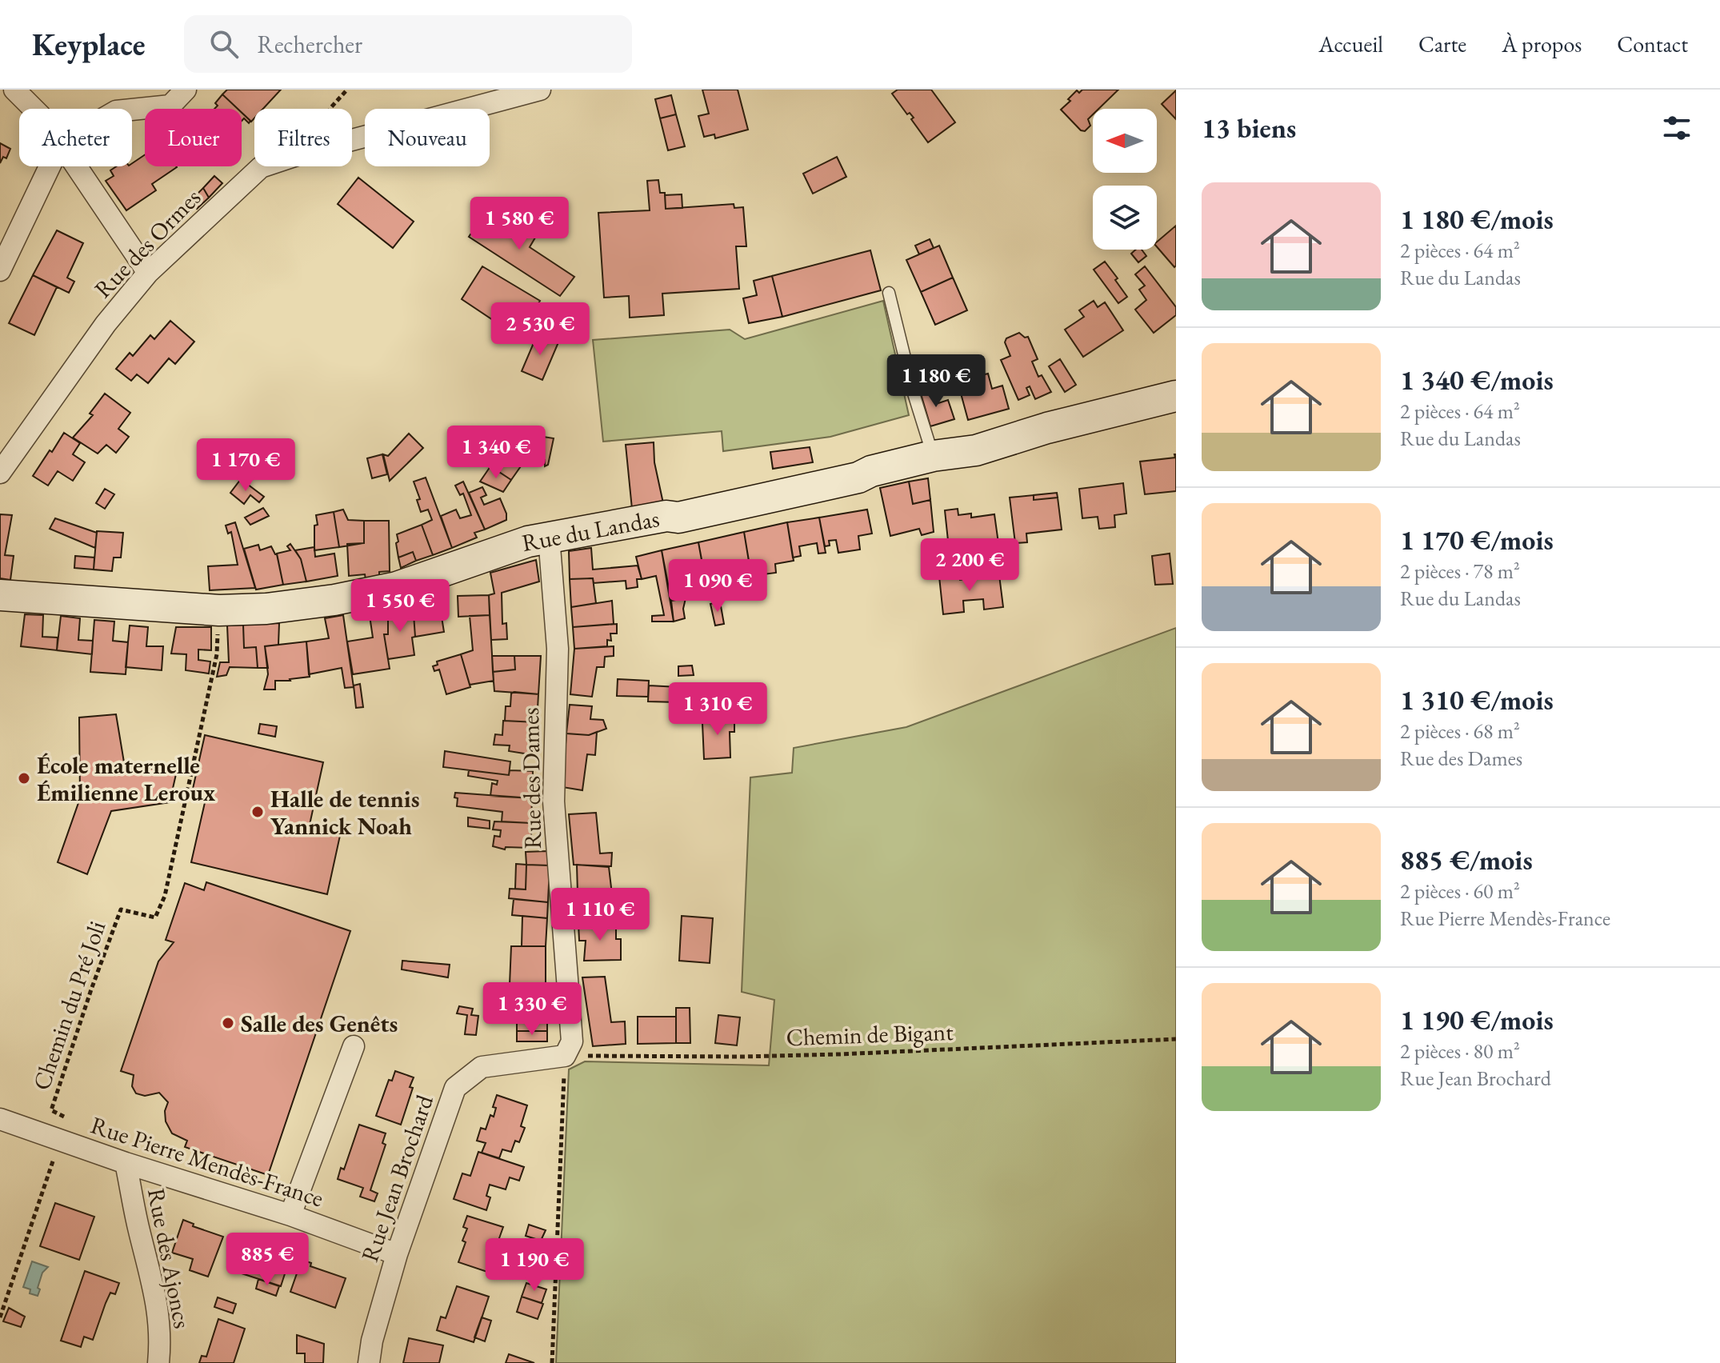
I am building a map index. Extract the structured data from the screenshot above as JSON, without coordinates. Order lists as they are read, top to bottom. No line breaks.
{"streets":{"street":["Rue des Ormes","Rue du Landas","Rue des Dames","Rue Pierre Mendès-France","Rue Jean Brochard","Rue des Ajoncs"],"path":["Chemin du Pré Joli","Chemin de Bigant"]},"crossings":[["Rue du Landas","Rue des Dames"],["Rue du Landas","Chemin du Pré Joli"],["Rue des Dames","Chemin de Bigant"],["Rue des Dames","Rue Jean Brochard"],["Chemin du Pré Joli","Rue Pierre Mendès-France"],["Chemin de Bigant","Rue Jean Brochard"],["Rue Pierre Mendès-France","Rue Jean Brochard"],["Rue Pierre Mendès-France","Rue des Ajoncs"]],"places":["École maternelle Émilienne Leroux","Halle de tennis Yannick Noah","Salle des Genêts"],"north":"left","page":{"header":"Keyplace","search":"Rechercher","nav":["Accueil","Carte","À propos","Contact"],"heading":"13 biens","chip":["Acheter","Louer","Filtres","Nouveau"],"list":[{"name":"1 180 €/mois","note":"2 pièces · 64 m² · Rue du Landas"},{"name":"1 340 €/mois","note":"2 pièces · 64 m² · Rue du Landas"},{"name":"1 170 €/mois","note":"2 pièces · 78 m² · Rue du Landas"},{"name":"1 310 €/mois","note":"2 pièces · 68 m² · Rue des Dames"},{"name":"885 €/mois","note":"2 pièces · 60 m² · Rue Pierre Mendès-France"},{"name":"1 190 €/mois","note":"2 pièces · 80 m² · Rue Jean Brochard"}],"price":["1 580 €","2 530 €","1 180 €","1 340 €","1 170 €","2 200 €","1 090 €","1 550 €","1 310 €","1 110 €","1 330 €","885 €","1 190 €"]}}
